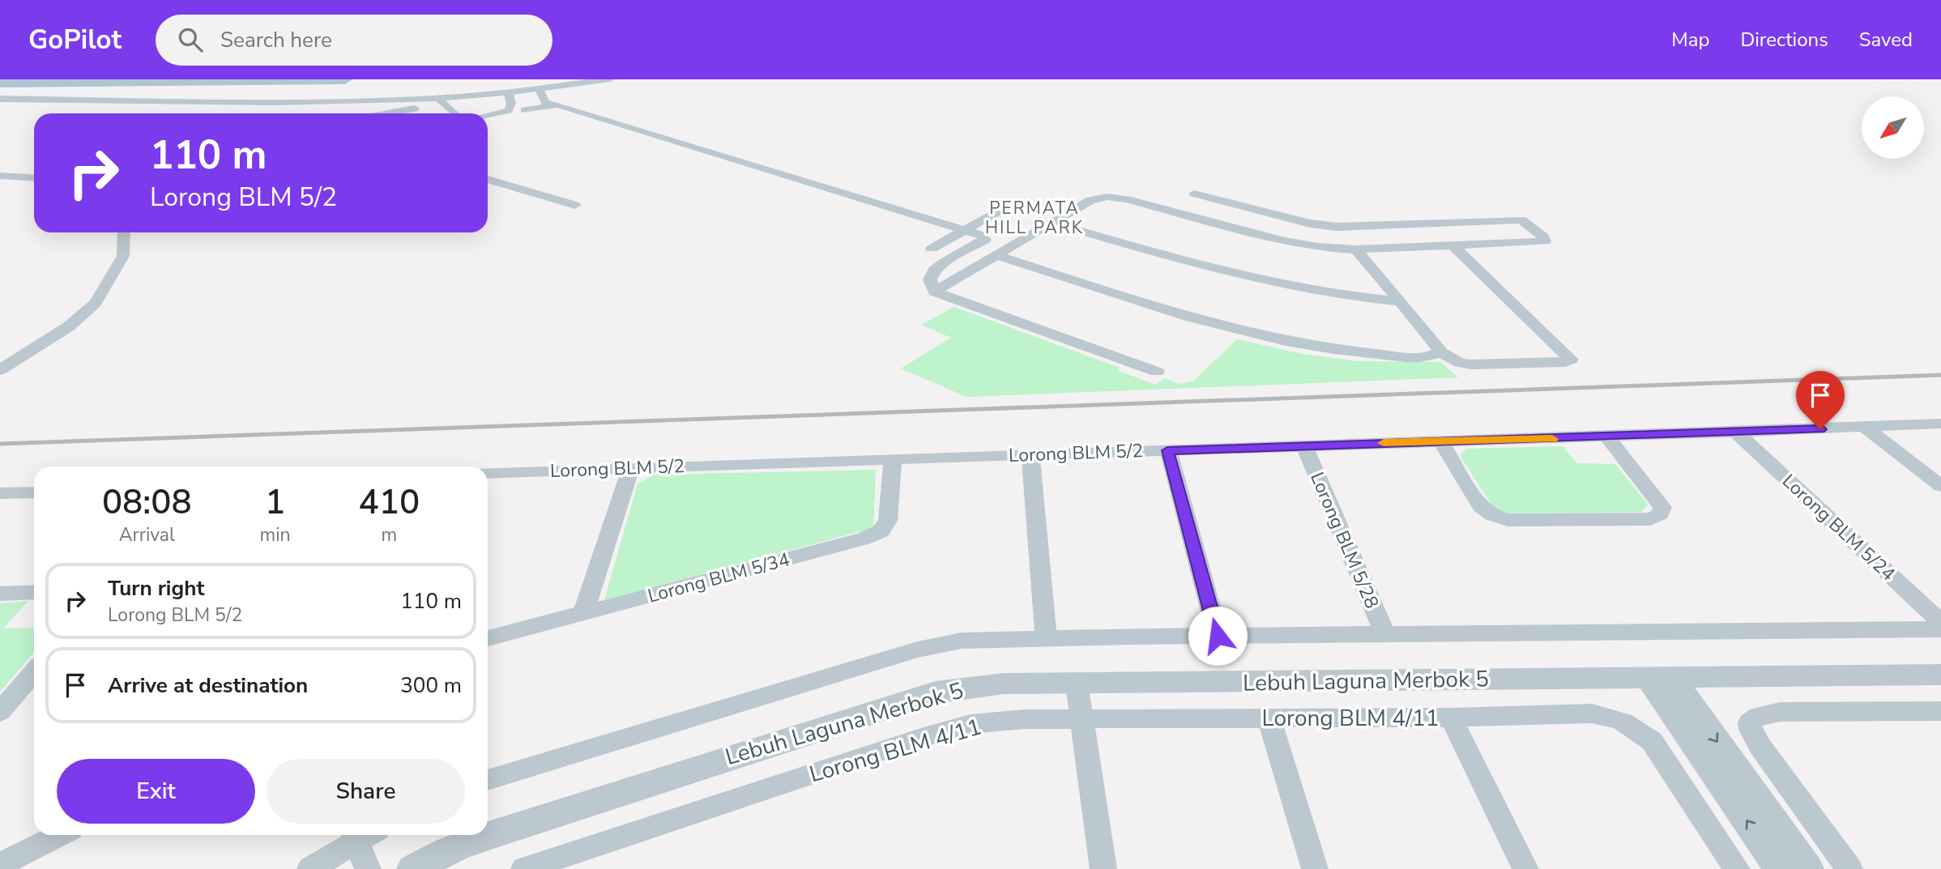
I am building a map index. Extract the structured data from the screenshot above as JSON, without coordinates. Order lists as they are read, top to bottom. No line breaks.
{"streets":{"street":["Lorong BLM 5/2","Lorong BLM 5/24","Lorong BLM 5/28","Lorong BLM 5/34","Lebuh Laguna Merbok 5","Lorong BLM 4/11"]},"crossings":[["Lorong BLM 5/2","Lorong BLM 5/24"],["Lorong BLM 5/2","Lorong BLM 5/28"],["Lorong BLM 5/2","Lorong BLM 5/34"]],"districts":["PERMATA HILL PARK"],"north":"bottom left","page":{"header":"GoPilot","search":"Search here","nav":["Map","Directions","Saved"],"turn":["110 m","Lorong BLM 5/2"],"eta":["08:08","Arrival","1","min","410","m"],"list":[{"name":"Turn right","note":"Lorong BLM 5/2","value":"110 m"},{"name":"Arrive at destination","value":"300 m"}],"buttons":["Exit","Share"]}}
